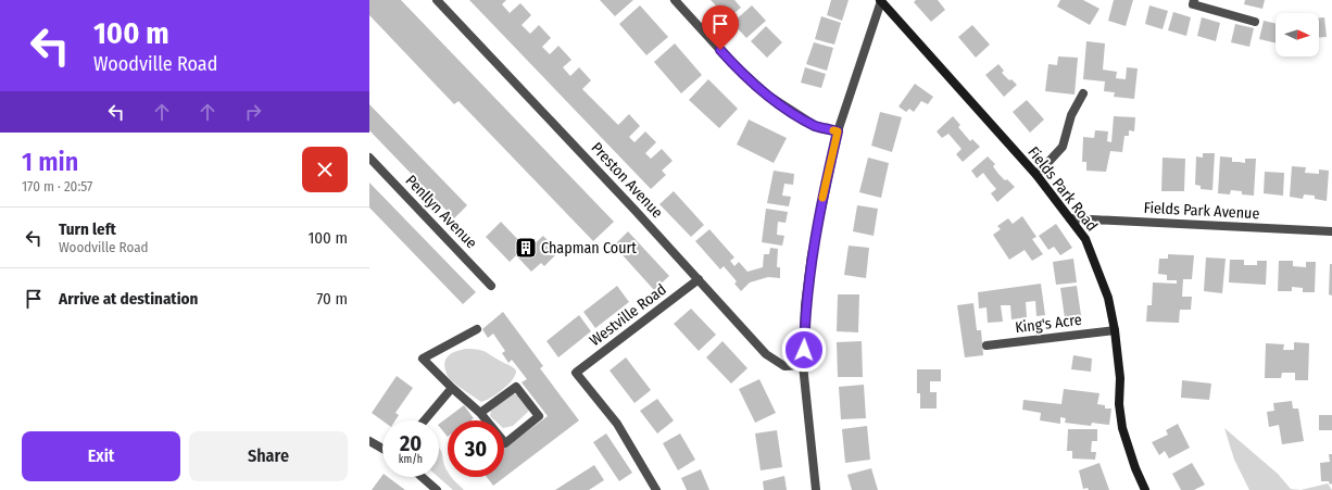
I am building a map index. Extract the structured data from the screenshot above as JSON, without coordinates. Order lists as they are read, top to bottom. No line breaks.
{"streets":{"main road":["Fields Park Road"],"street":["Preston Avenue","Fields Park Avenue","Penllyn Avenue","Westville Road","King's Acre"]},"crossings":[["Preston Avenue","Westville Road"],["Fields Park Road","Fields Park Avenue"],["Fields Park Road","King's Acre"]],"places":{"building":["Chapman Court"]},"north":"right","page":{"turn":["100 m","Woodville Road"],"heading":["1 min","170 m · 20:57"],"list":[{"name":"Turn left","note":"Woodville Road","value":"100 m"},{"name":"Arrive at destination","value":"70 m"}],"speed":"20 km/h","limit":"30","buttons":["Exit","Share"]}}
